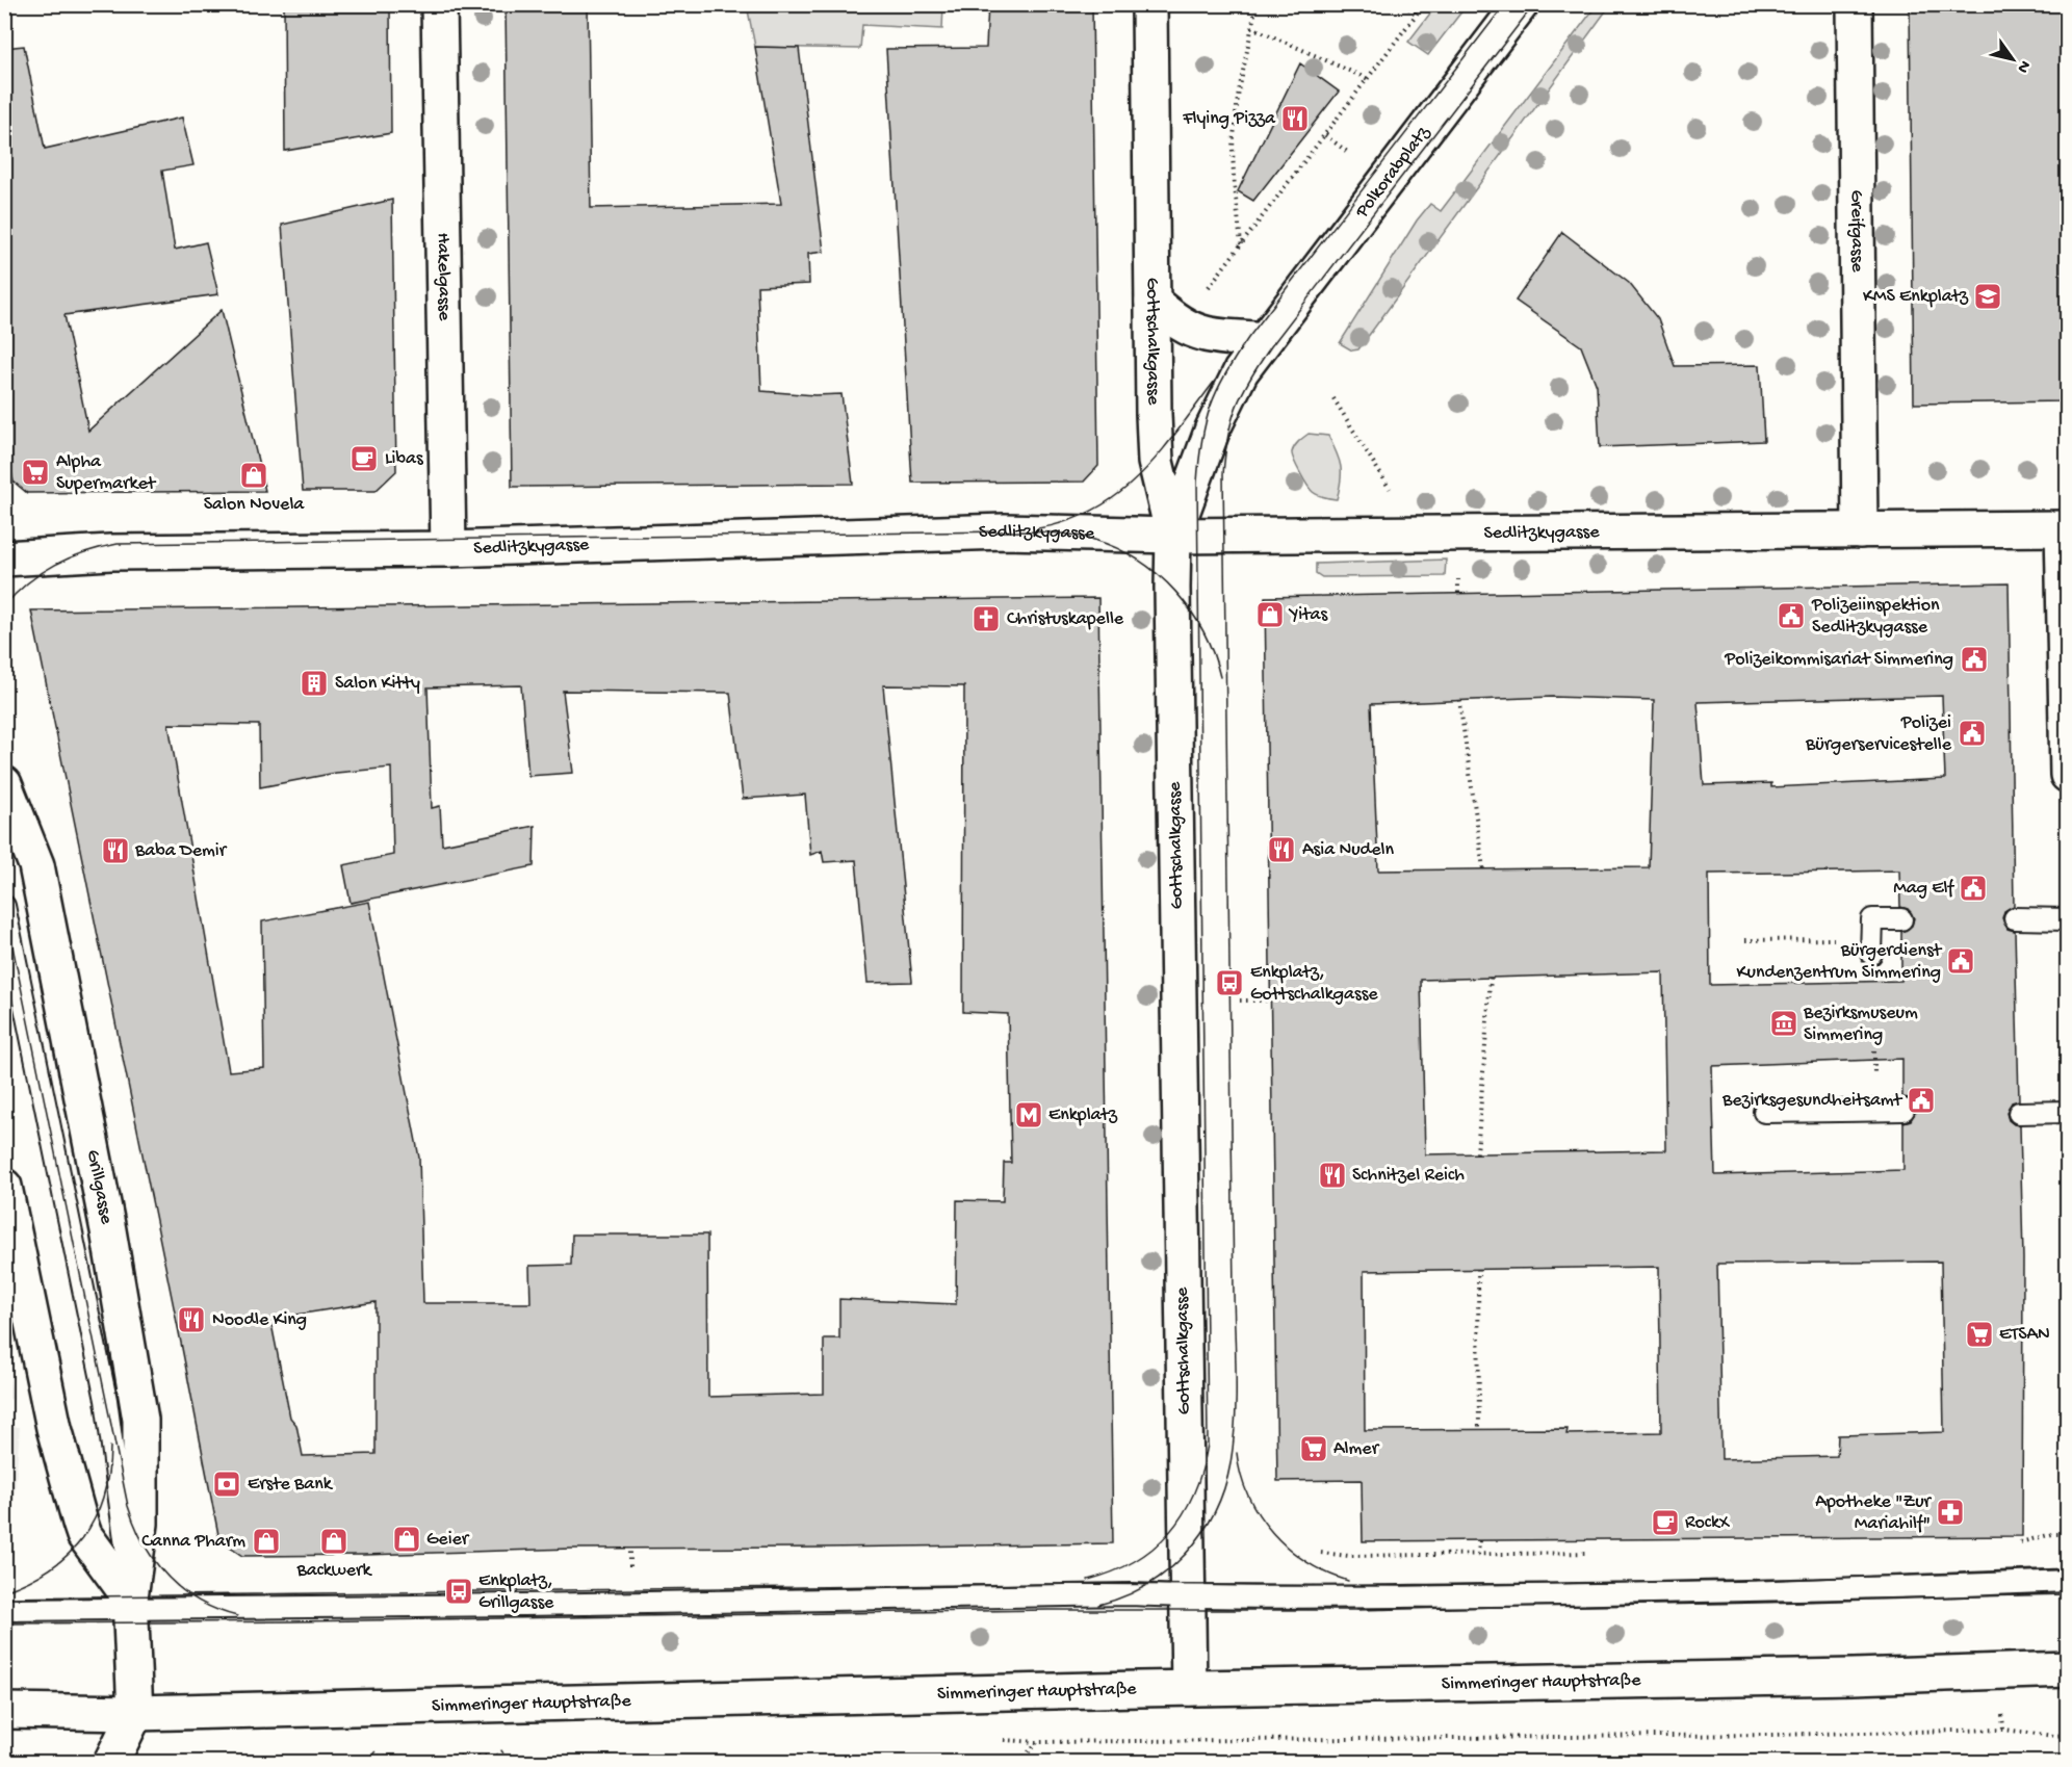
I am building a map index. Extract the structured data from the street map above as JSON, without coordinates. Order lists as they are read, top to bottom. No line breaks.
{"streets":{"main road":["Polkorabplatz","Greifgasse","Hakelgasse","Gottschalkgasse","Sedlitzkygasse","Grillgasse","Simmeringer Hauptstraße"]},"crossings":[["Polkorabplatz","Gottschalkgasse"],["Polkorabplatz","Sedlitzkygasse"],["Greifgasse","Sedlitzkygasse"],["Hakelgasse","Sedlitzkygasse"],["Gottschalkgasse","Sedlitzkygasse"],["Gottschalkgasse","Simmeringer Hauptstraße"],["Grillgasse","Simmeringer Hauptstraße"]],"places":{"restaurant":["Flying Pizza","Asia Nudeln","Baba Demir","Schnitzel Reich","Noodle King"],"school or university":["KMS Enkplatz"],"cafe":["Libas","RockX"],"supermarket":["Alpha Supermarket","ETSAN","Almer"],"shop":["Salon Novela","Yitas","Geier","Canna Pharm","Backwerk"],"public building":["Polizeiinspektion Sedlitzkygasse","Polizeikommisariat Simmering","Polizei Bürgerservicestelle","Mag Elf","Bürgerdienst Kundenzentrum Simmering","Bezirksgesundheitsamt"],"church":["Christuskapelle"],"building":["Salon Kitty"],"bus stop":["Enkplatz, Gottschalkgasse","Enkplatz, Grillgasse"],"museum":["Bezirksmuseum Simmering"],"metro station":["Enkplatz"],"bank":["Erste Bank"],"pharmacy":["Apotheke \"Zur Mariahilf\""]},"north":"bottom right"}
